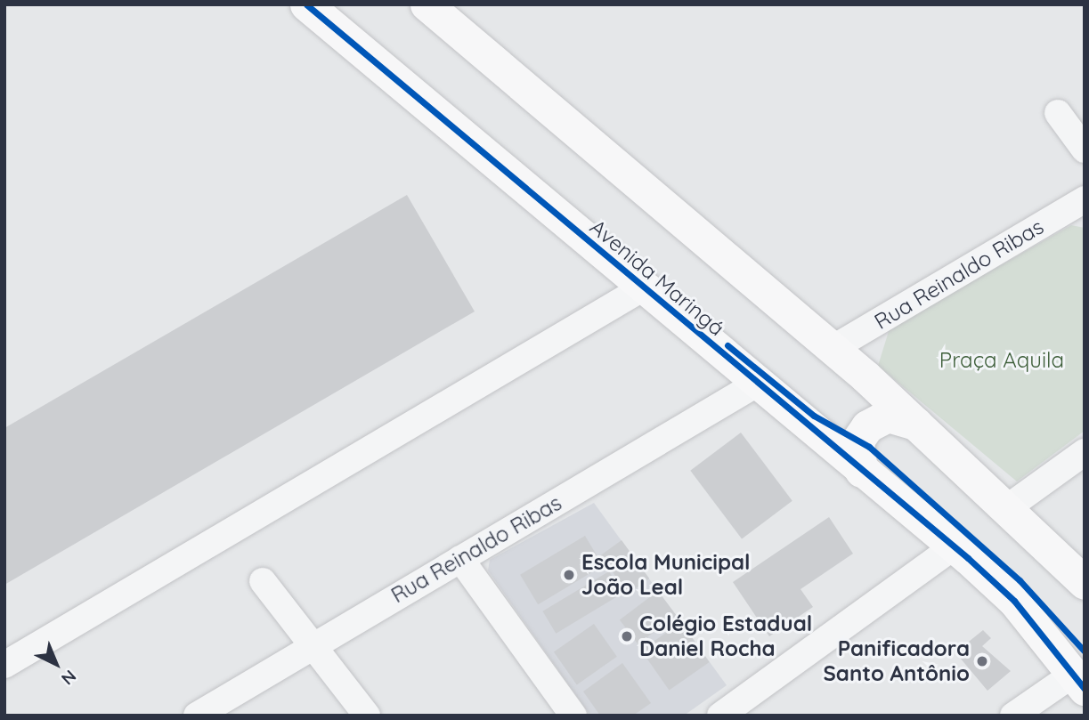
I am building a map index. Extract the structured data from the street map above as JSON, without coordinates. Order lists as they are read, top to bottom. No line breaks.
{"streets":{"main road":["Avenida Maringá"],"street":["Rua Reinaldo Ribas"]},"crossings":[["Rua Reinaldo Ribas","Avenida Maringá"]],"parks":["Praça Aquila"],"places":["Escola Municipal João Leal","Colégio Estadual Daniel Rocha","Panificadora Santo Antônio"],"north":"bottom right"}
